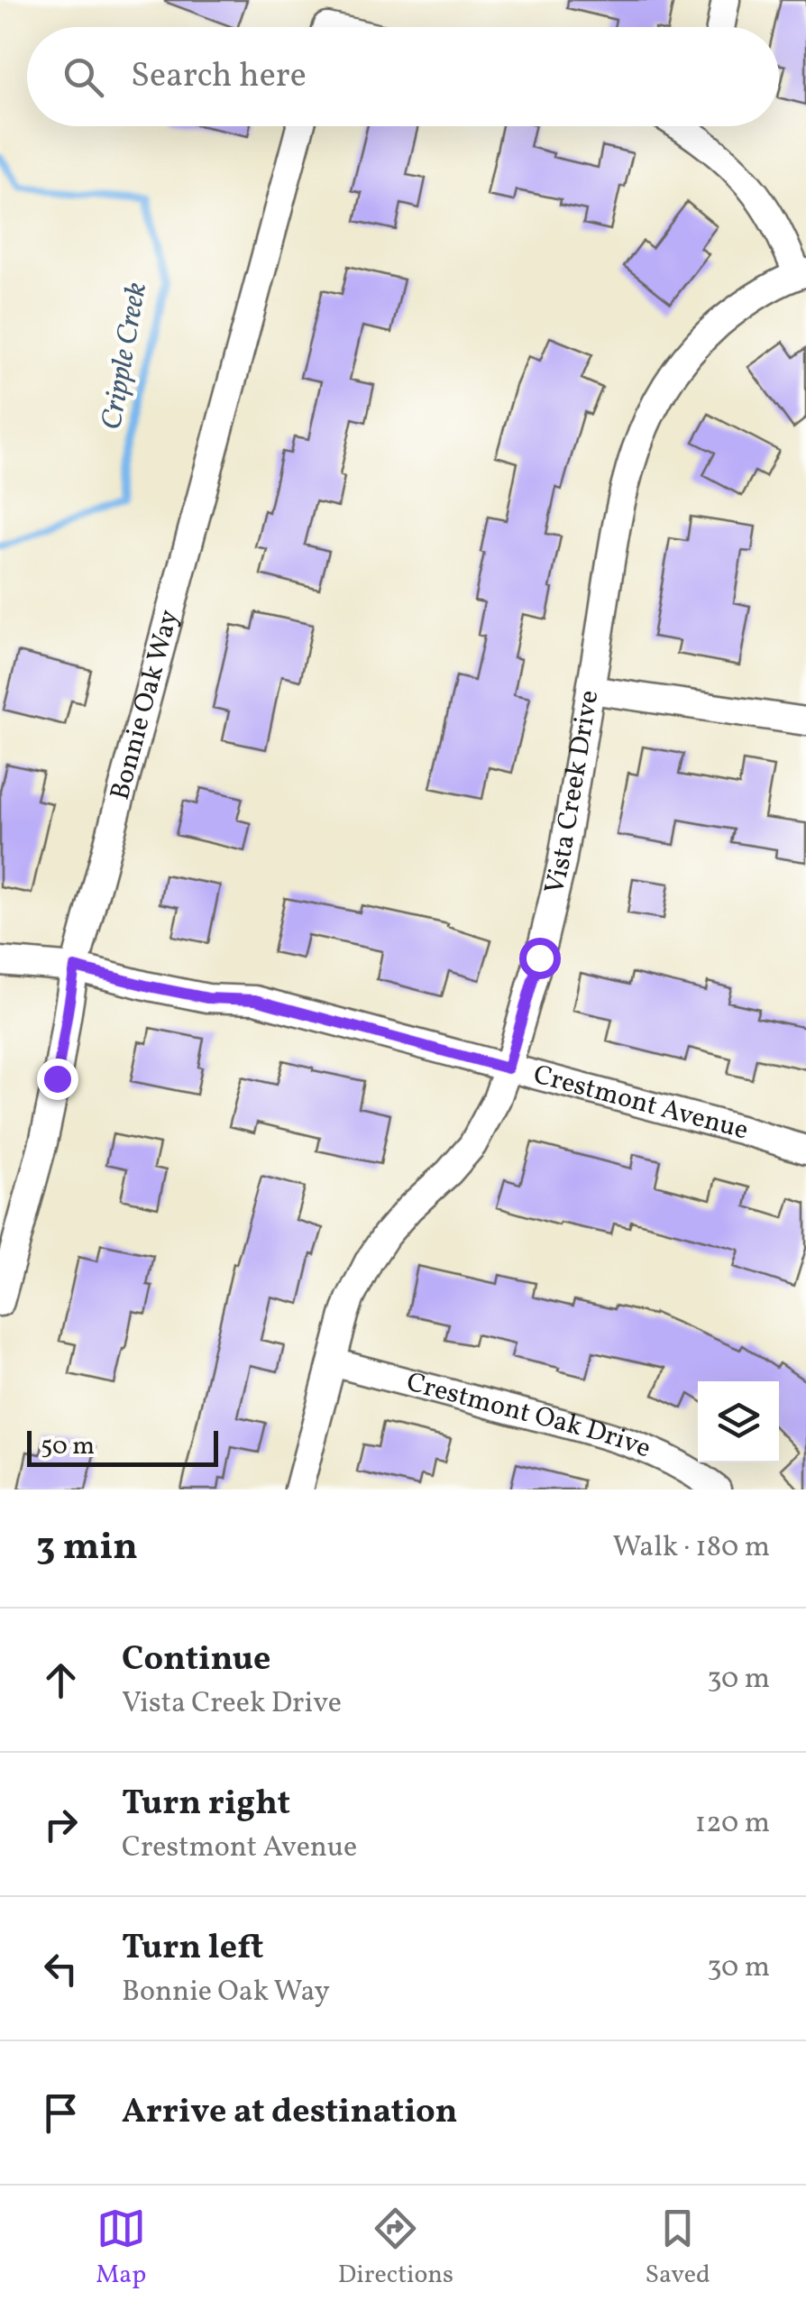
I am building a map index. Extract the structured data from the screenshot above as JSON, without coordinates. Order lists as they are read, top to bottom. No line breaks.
{"streets":{"street":["Bonnie Oak Way","Vista Creek Drive","Crestmont Avenue","Crestmont Oak Drive"]},"crossings":[["Bonnie Oak Way","Crestmont Avenue"],["Vista Creek Drive","Crestmont Avenue"],["Vista Creek Drive","Crestmont Oak Drive"]],"water":["Cripple Creek"],"scale_bar":"50 m","page":{"search":"Search here","scale":"50 m","heading":["3 min","Walk · 180 m"],"list":[["Continue","Vista Creek Drive","30 m"],["Turn right","Crestmont Avenue","120 m"],["Turn left","Bonnie Oak Way","30 m"],"Arrive at destination"],"nav":["Map","Directions","Saved"]}}
